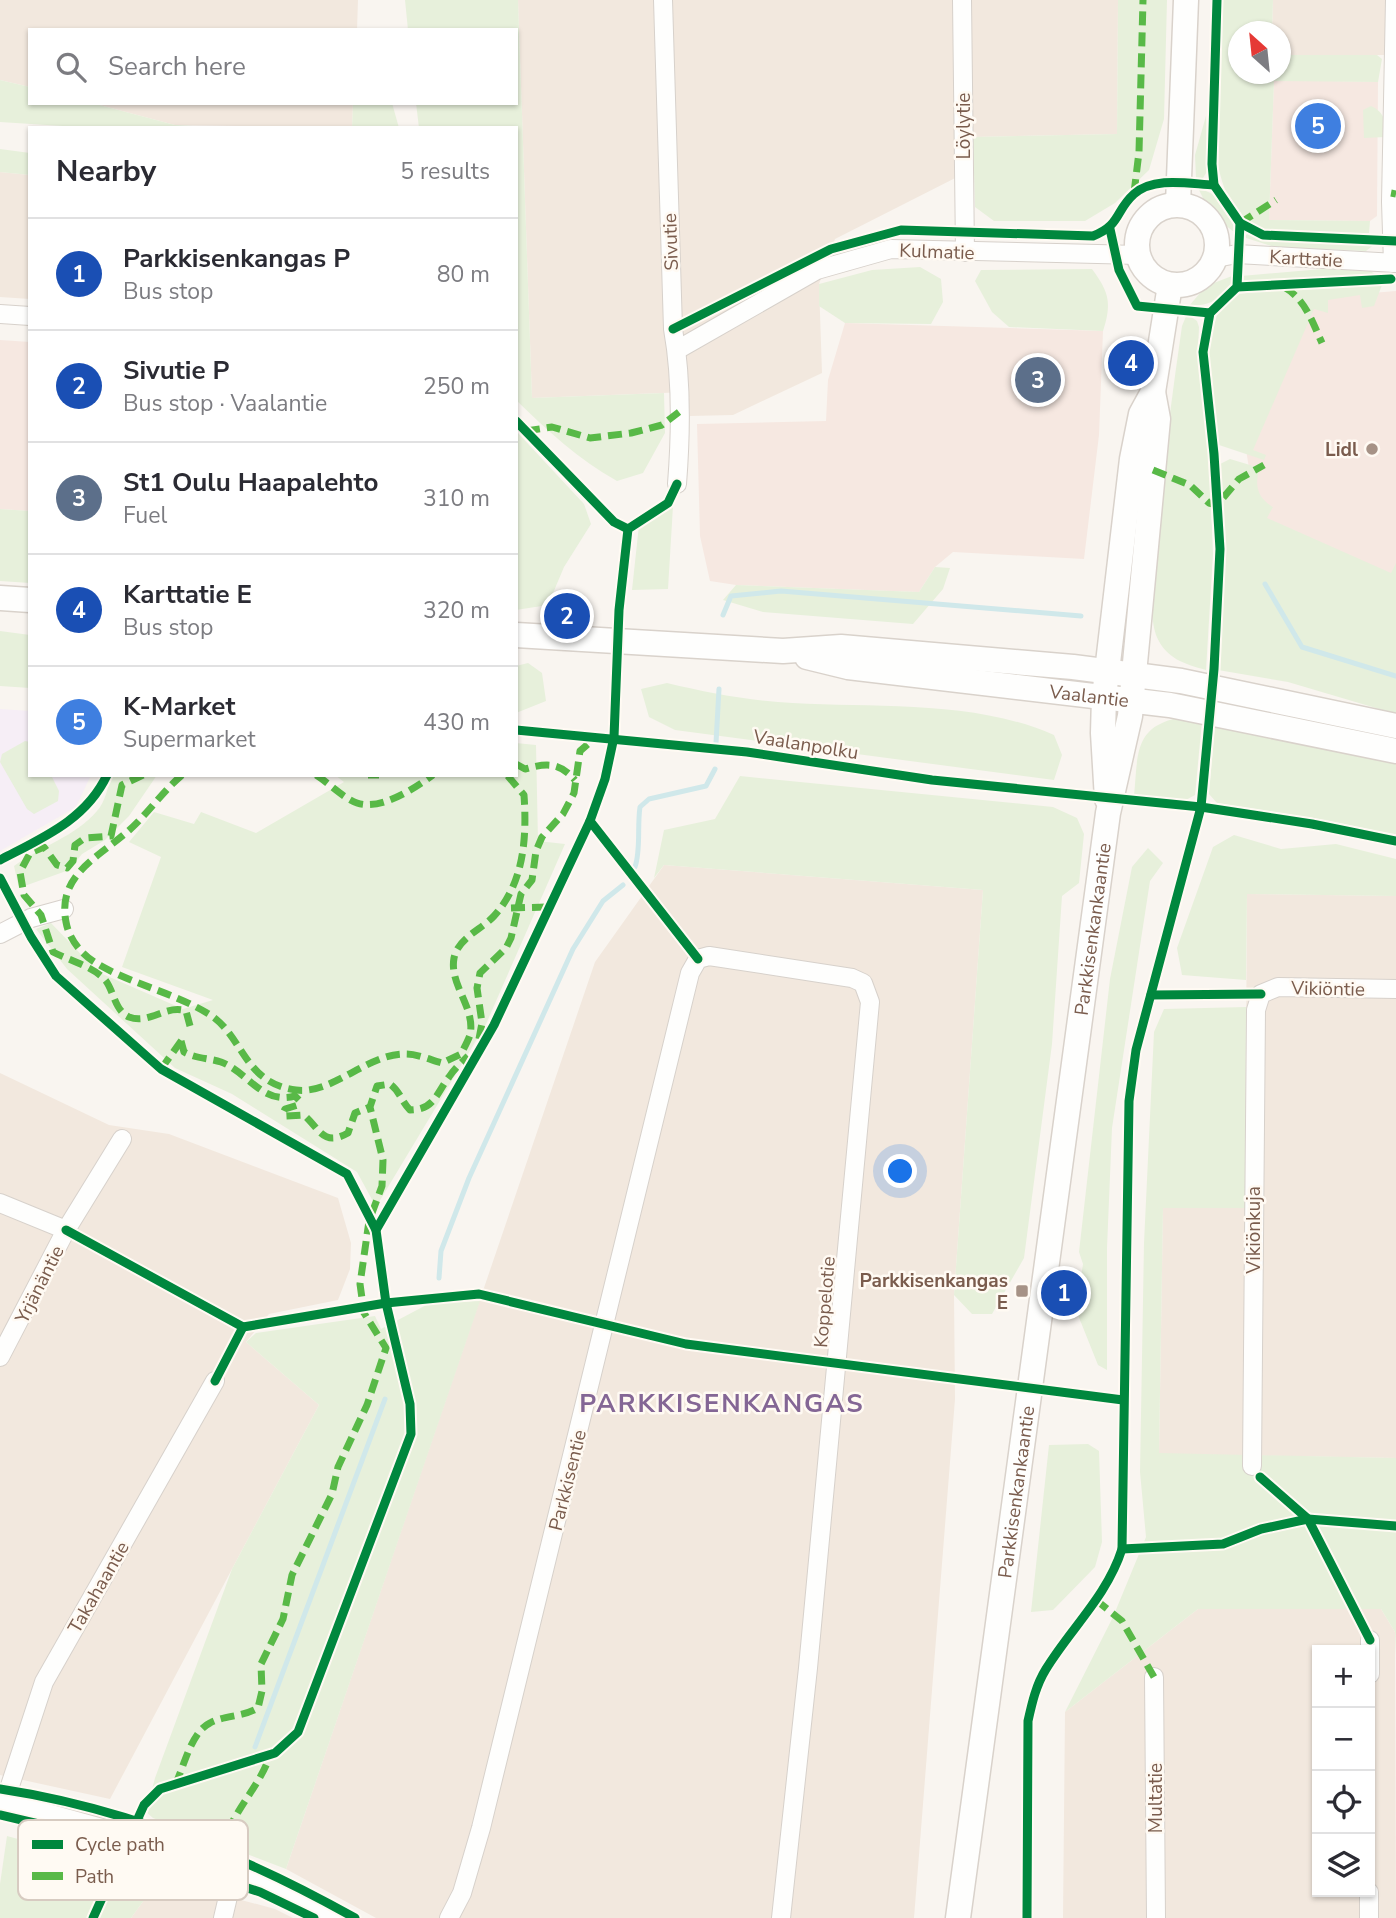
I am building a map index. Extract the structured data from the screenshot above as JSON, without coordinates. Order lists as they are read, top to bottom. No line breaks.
{"streets":{"main road":["Vaalantie","Parkkisenkankaantie"],"street":["Löylytie","Sivutie","Kulmatie","Karttatie","Vikiöntie","Vikiönkuja","Yrjänäntie","Koppelotie","Parkkisentie","Takahaantie","Multatie"],"cycle path":["Vaalanpolku"]},"crossings":[["Löylytie","Kulmatie"],["Sivutie","Kulmatie"],["Kulmatie","Karttatie"],["Kulmatie","Parkkisenkankaantie"],["Karttatie","Parkkisenkankaantie"],["Vaalantie","Parkkisenkankaantie"],["Vikiöntie","Vikiönkuja"],["Koppelotie","Parkkisentie"]],"districts":["PARKKISENKANGAS"],"places":{"other":["Lidl"],"transit":["Parkkisenkangas E"]},"legend":["Cycle path","Path"],"north":"top left","page":{"search":"Search here","pins":["5","4","3","2","1"],"heading":["Nearby","5 results"],"list":[{"mark":"1","name":"Parkkisenkangas P","note":"Bus stop","value":"80 m"},{"mark":"2","name":"Sivutie P","note":"Bus stop · Vaalantie","value":"250 m"},{"mark":"3","name":"St1 Oulu Haapalehto","note":"Fuel","value":"310 m"},{"mark":"4","name":"Karttatie E","note":"Bus stop","value":"320 m"},{"mark":"5","name":"K-Market","note":"Supermarket","value":"430 m"}],"map_buttons":["+","−"]}}
